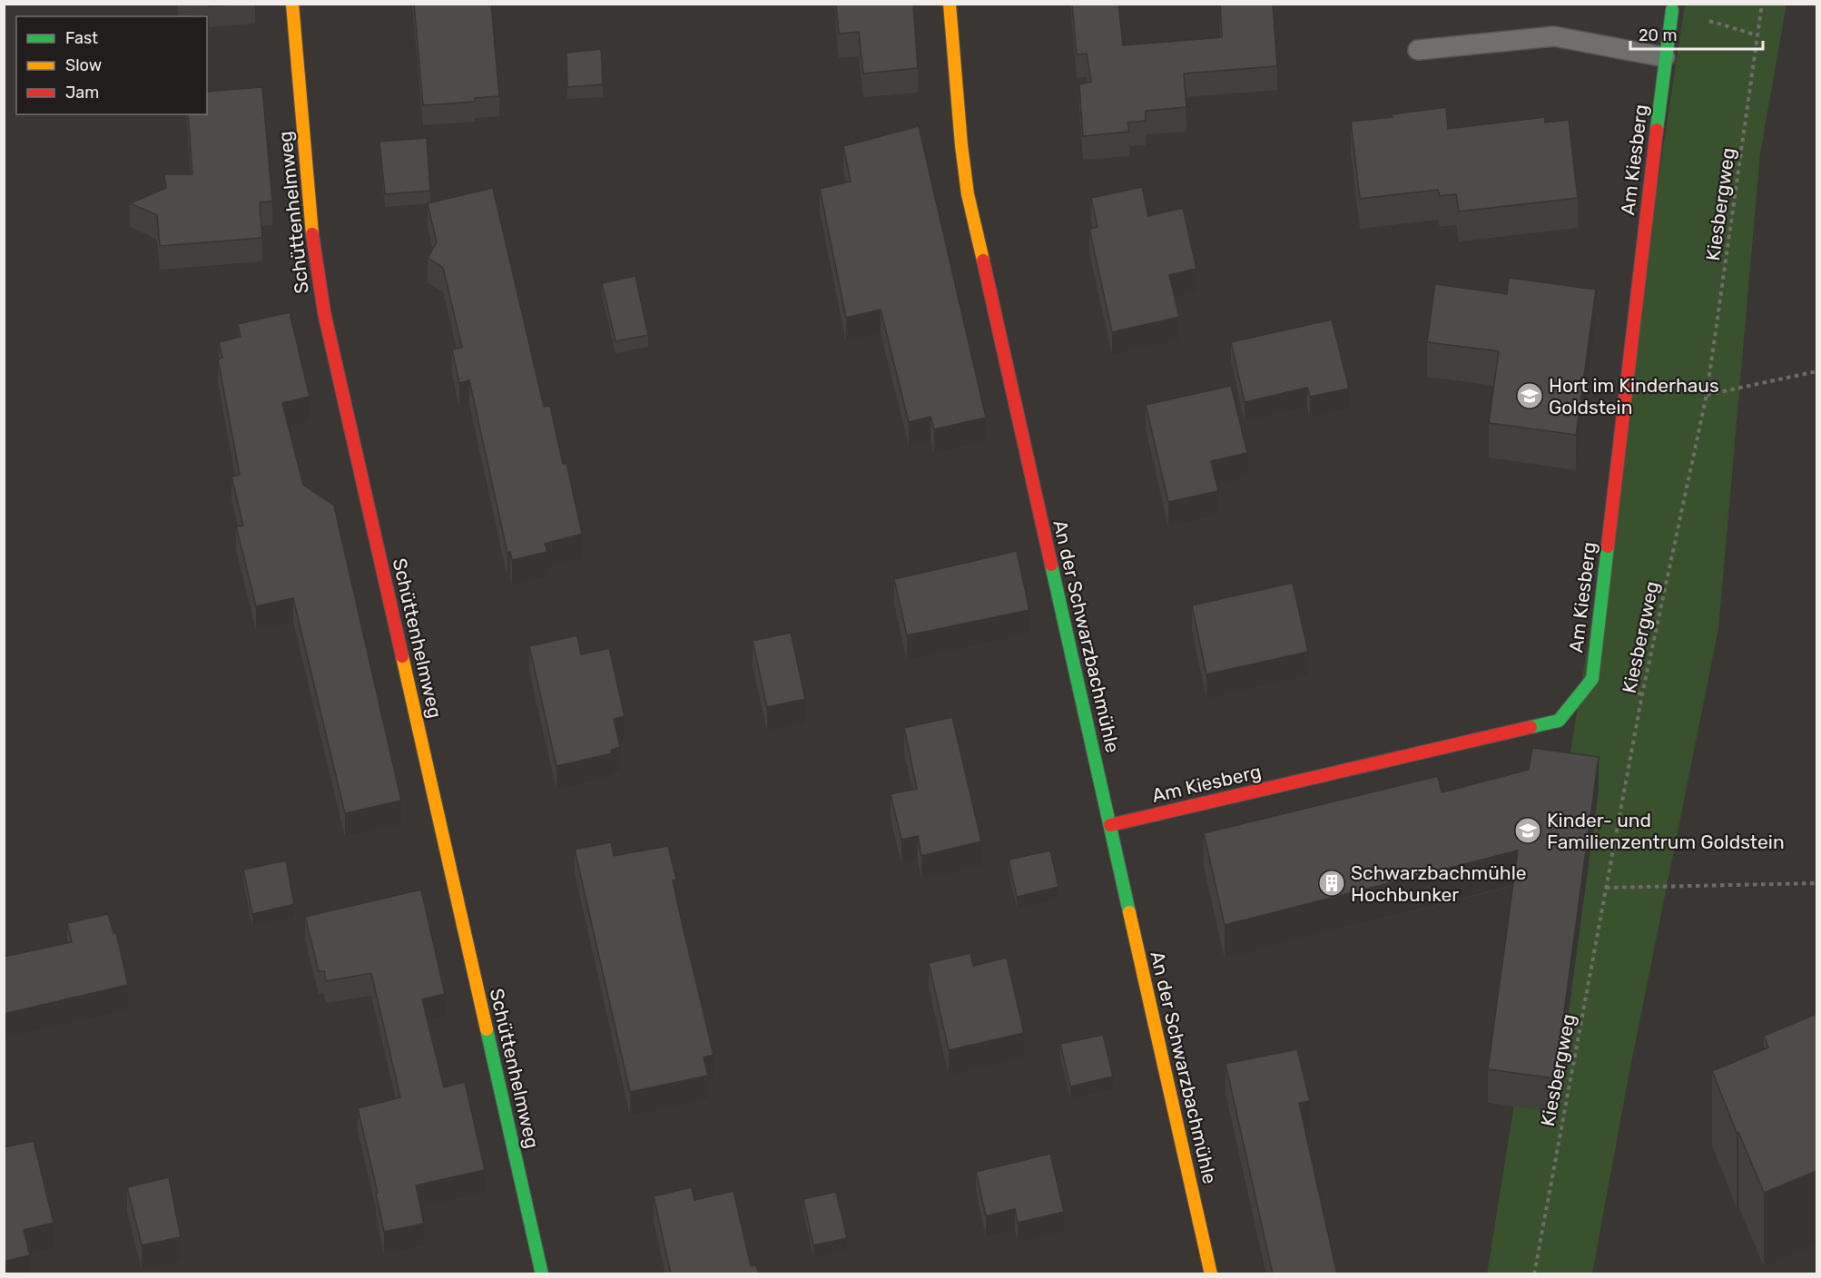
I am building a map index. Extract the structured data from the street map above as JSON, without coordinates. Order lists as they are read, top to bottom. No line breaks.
{"streets":{"street":["Am Kiesberg","Schüttenhelmweg","An der Schwarzbachmühle"],"path":["Kiesbergweg"]},"crossings":[["Am Kiesberg","An der Schwarzbachmühle"]],"places":{"school or university":["Hort im Kinderhaus Goldstein","Kinder- und Familienzentrum Goldstein"],"building":["Schwarzbachmühle Hochbunker"]},"legend":["Fast","Slow","Jam"],"scale_bar":"20 m"}
